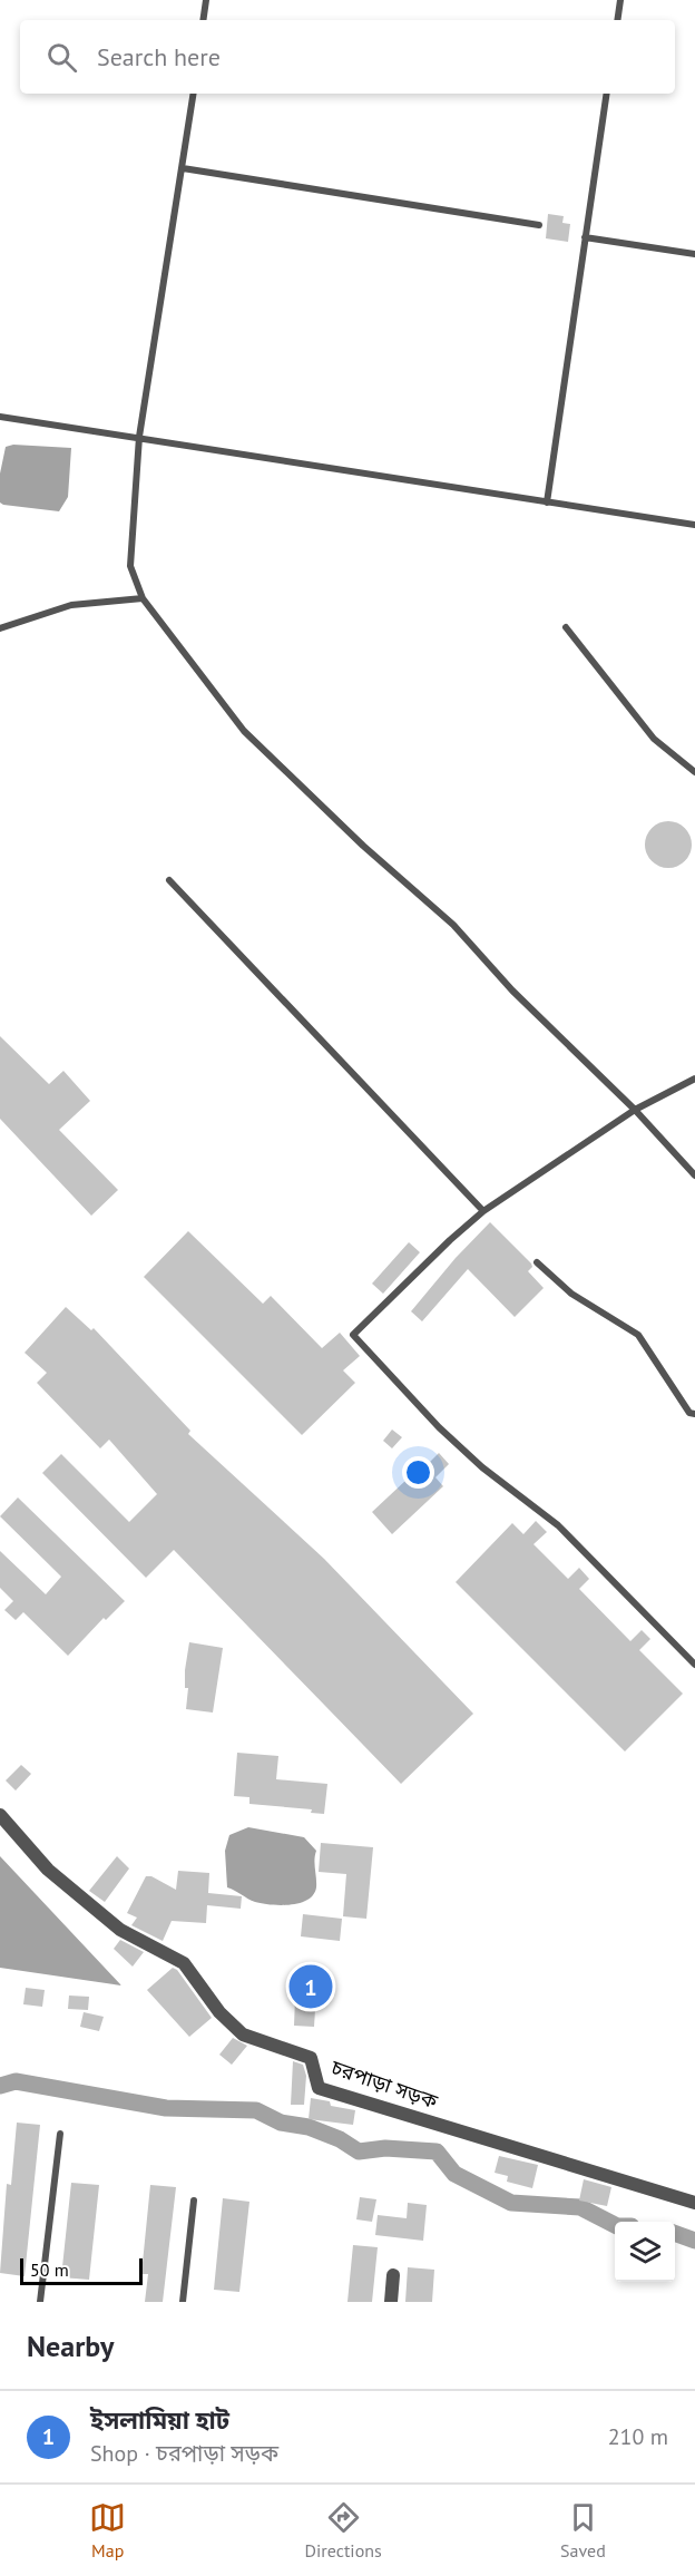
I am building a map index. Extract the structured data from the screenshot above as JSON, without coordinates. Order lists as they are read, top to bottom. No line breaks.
{"streets":{"street":["চরপাড়া সড়ক"]},"scale_bar":"50 m","page":{"search":"Search here","pins":"1","scale":"50 m","heading":"Nearby","list":[{"mark":"1","name":"ইসলামিয়া হাট","note":"Shop · চরপাড়া সড়ক","value":"210 m"}],"nav":["Map","Directions","Saved"]}}
